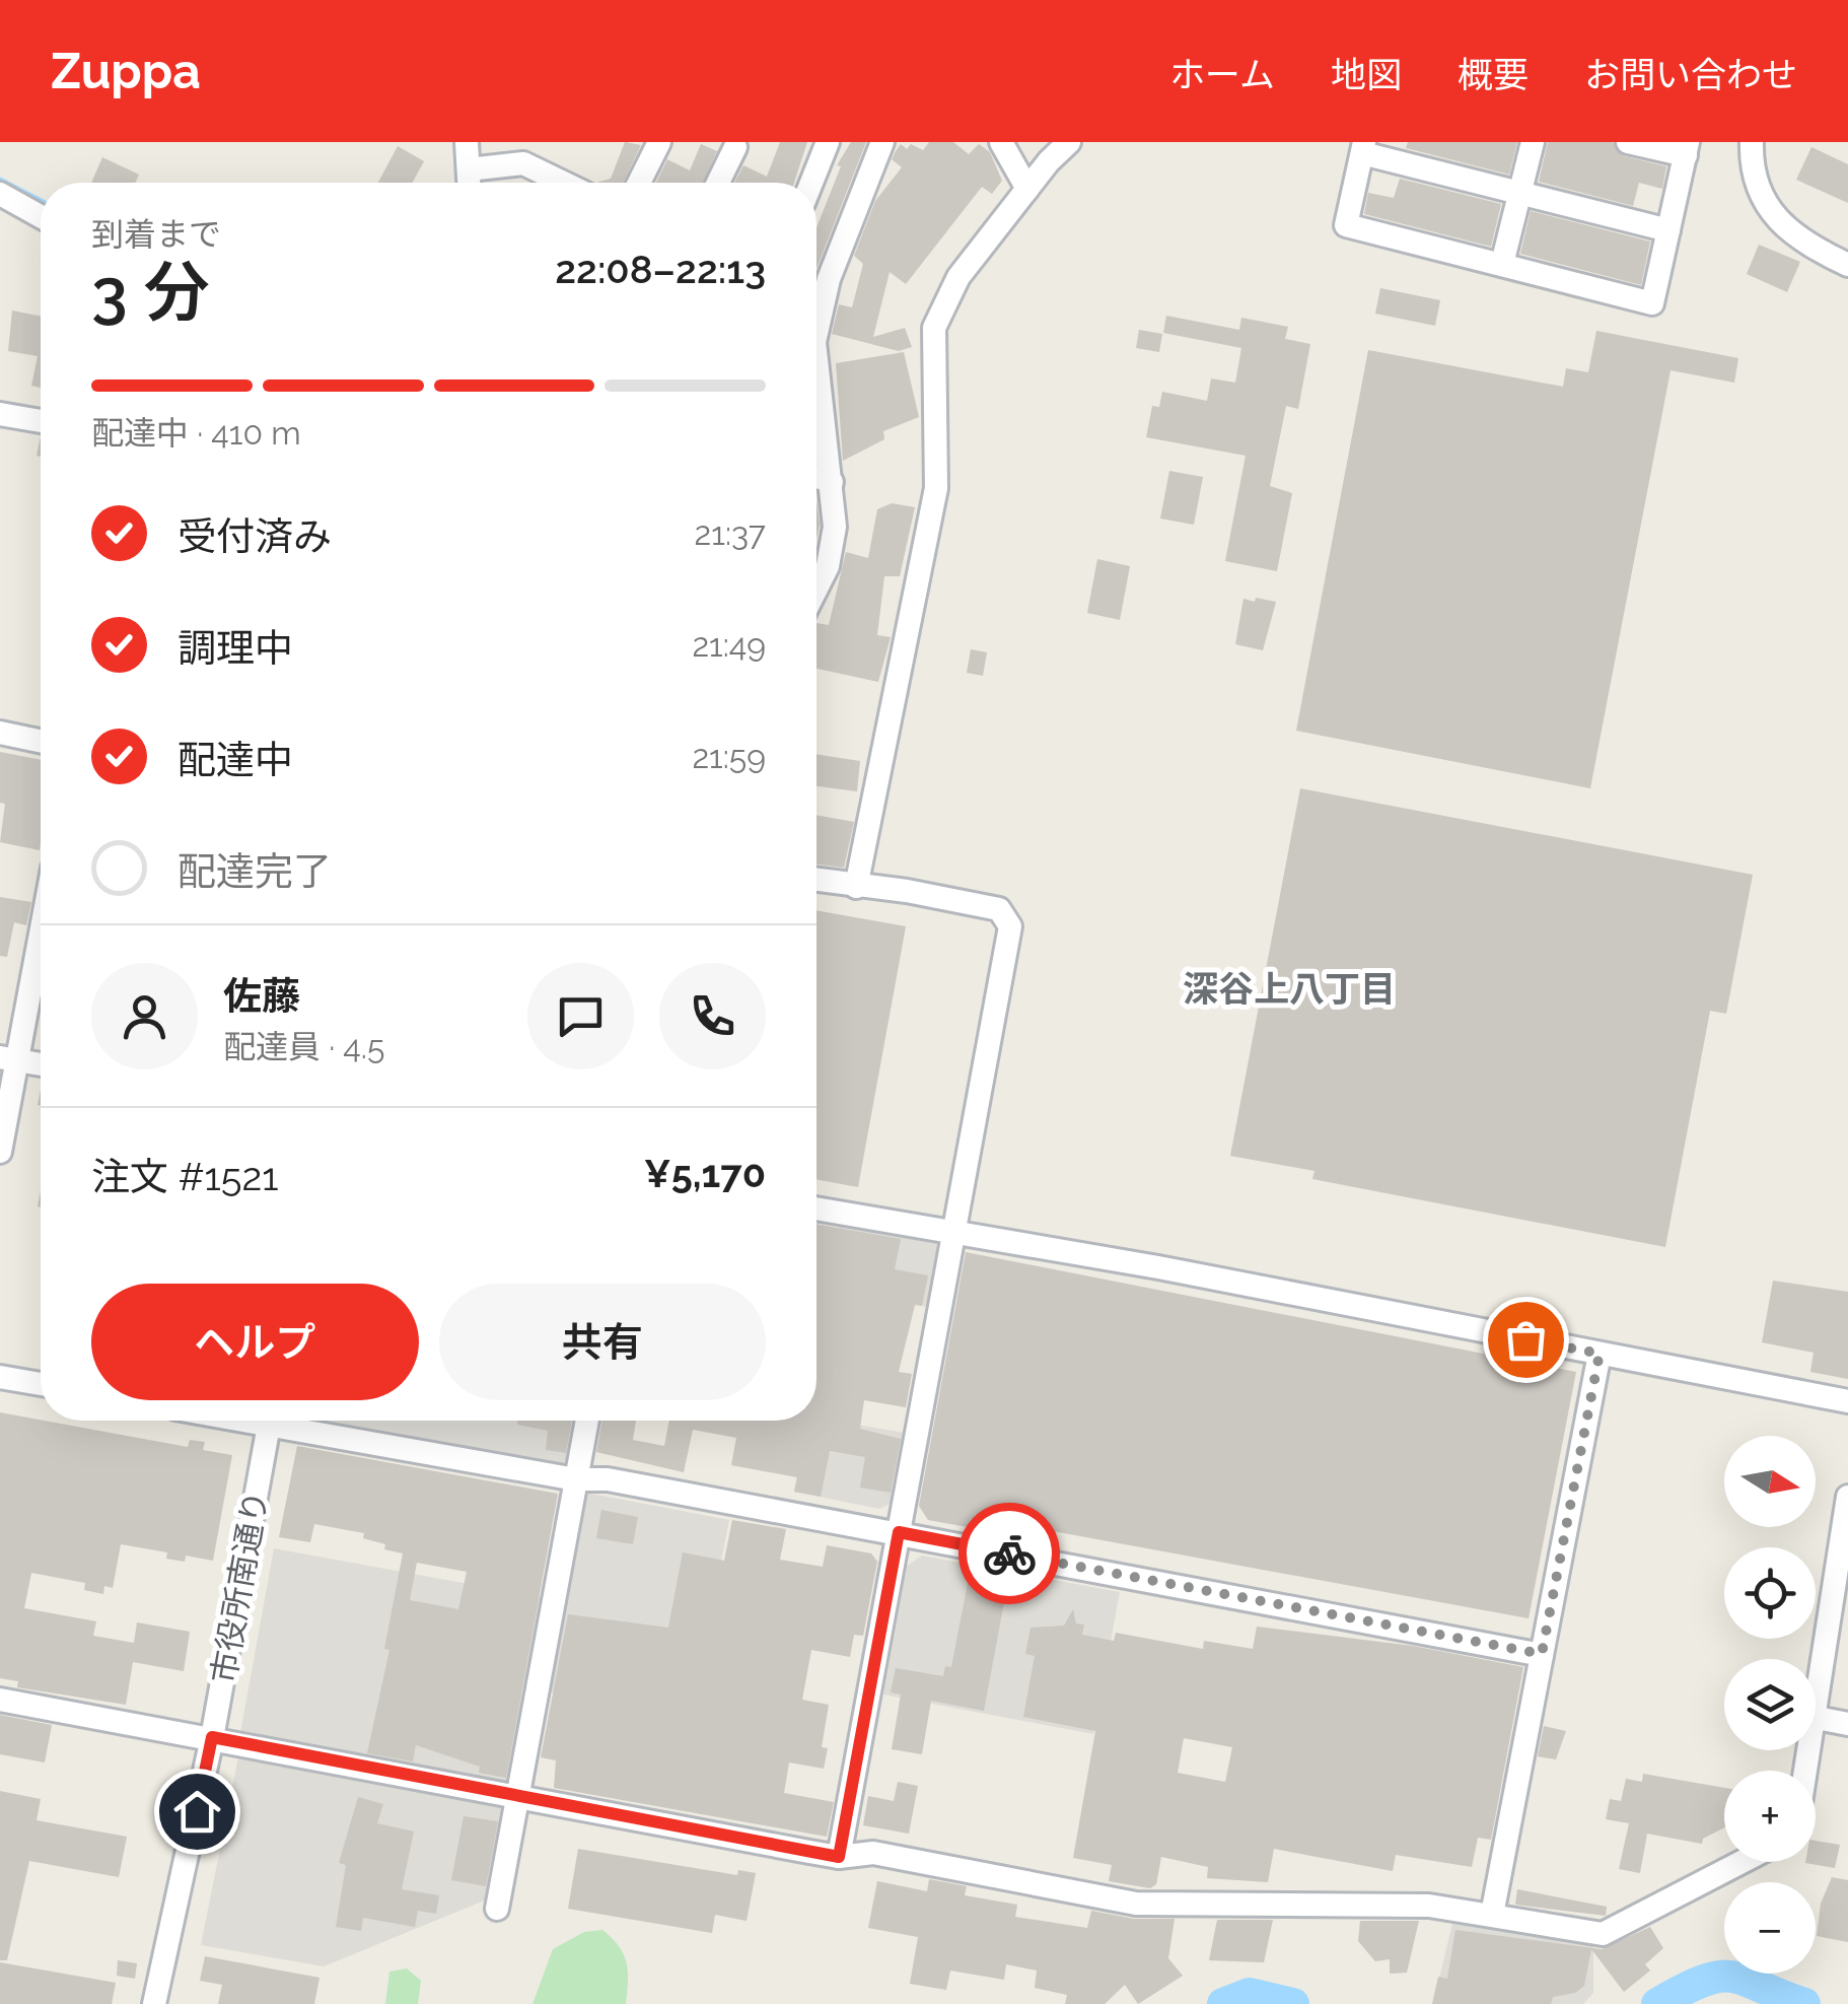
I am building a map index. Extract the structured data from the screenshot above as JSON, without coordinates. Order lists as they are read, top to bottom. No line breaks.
{"streets":{"street":["市役所南通り"]},"districts":["深谷上八丁目"],"north":"right","page":{"header":"Zuppa","nav":["ホーム","地図","概要","お問い合わせ"],"heading":["3 分","到着まで","22:08–22:13"],"panel":["佐藤","配達員 · 4.5","注文 #1521","¥5,170"],"bar":"配達中 · 410 m","list":[["受付済み","21:37"],["調理中","21:49"],["配達中","21:59"],"配達完了"],"buttons":["ヘルプ","共有"],"map_buttons":["+","−"]}}
